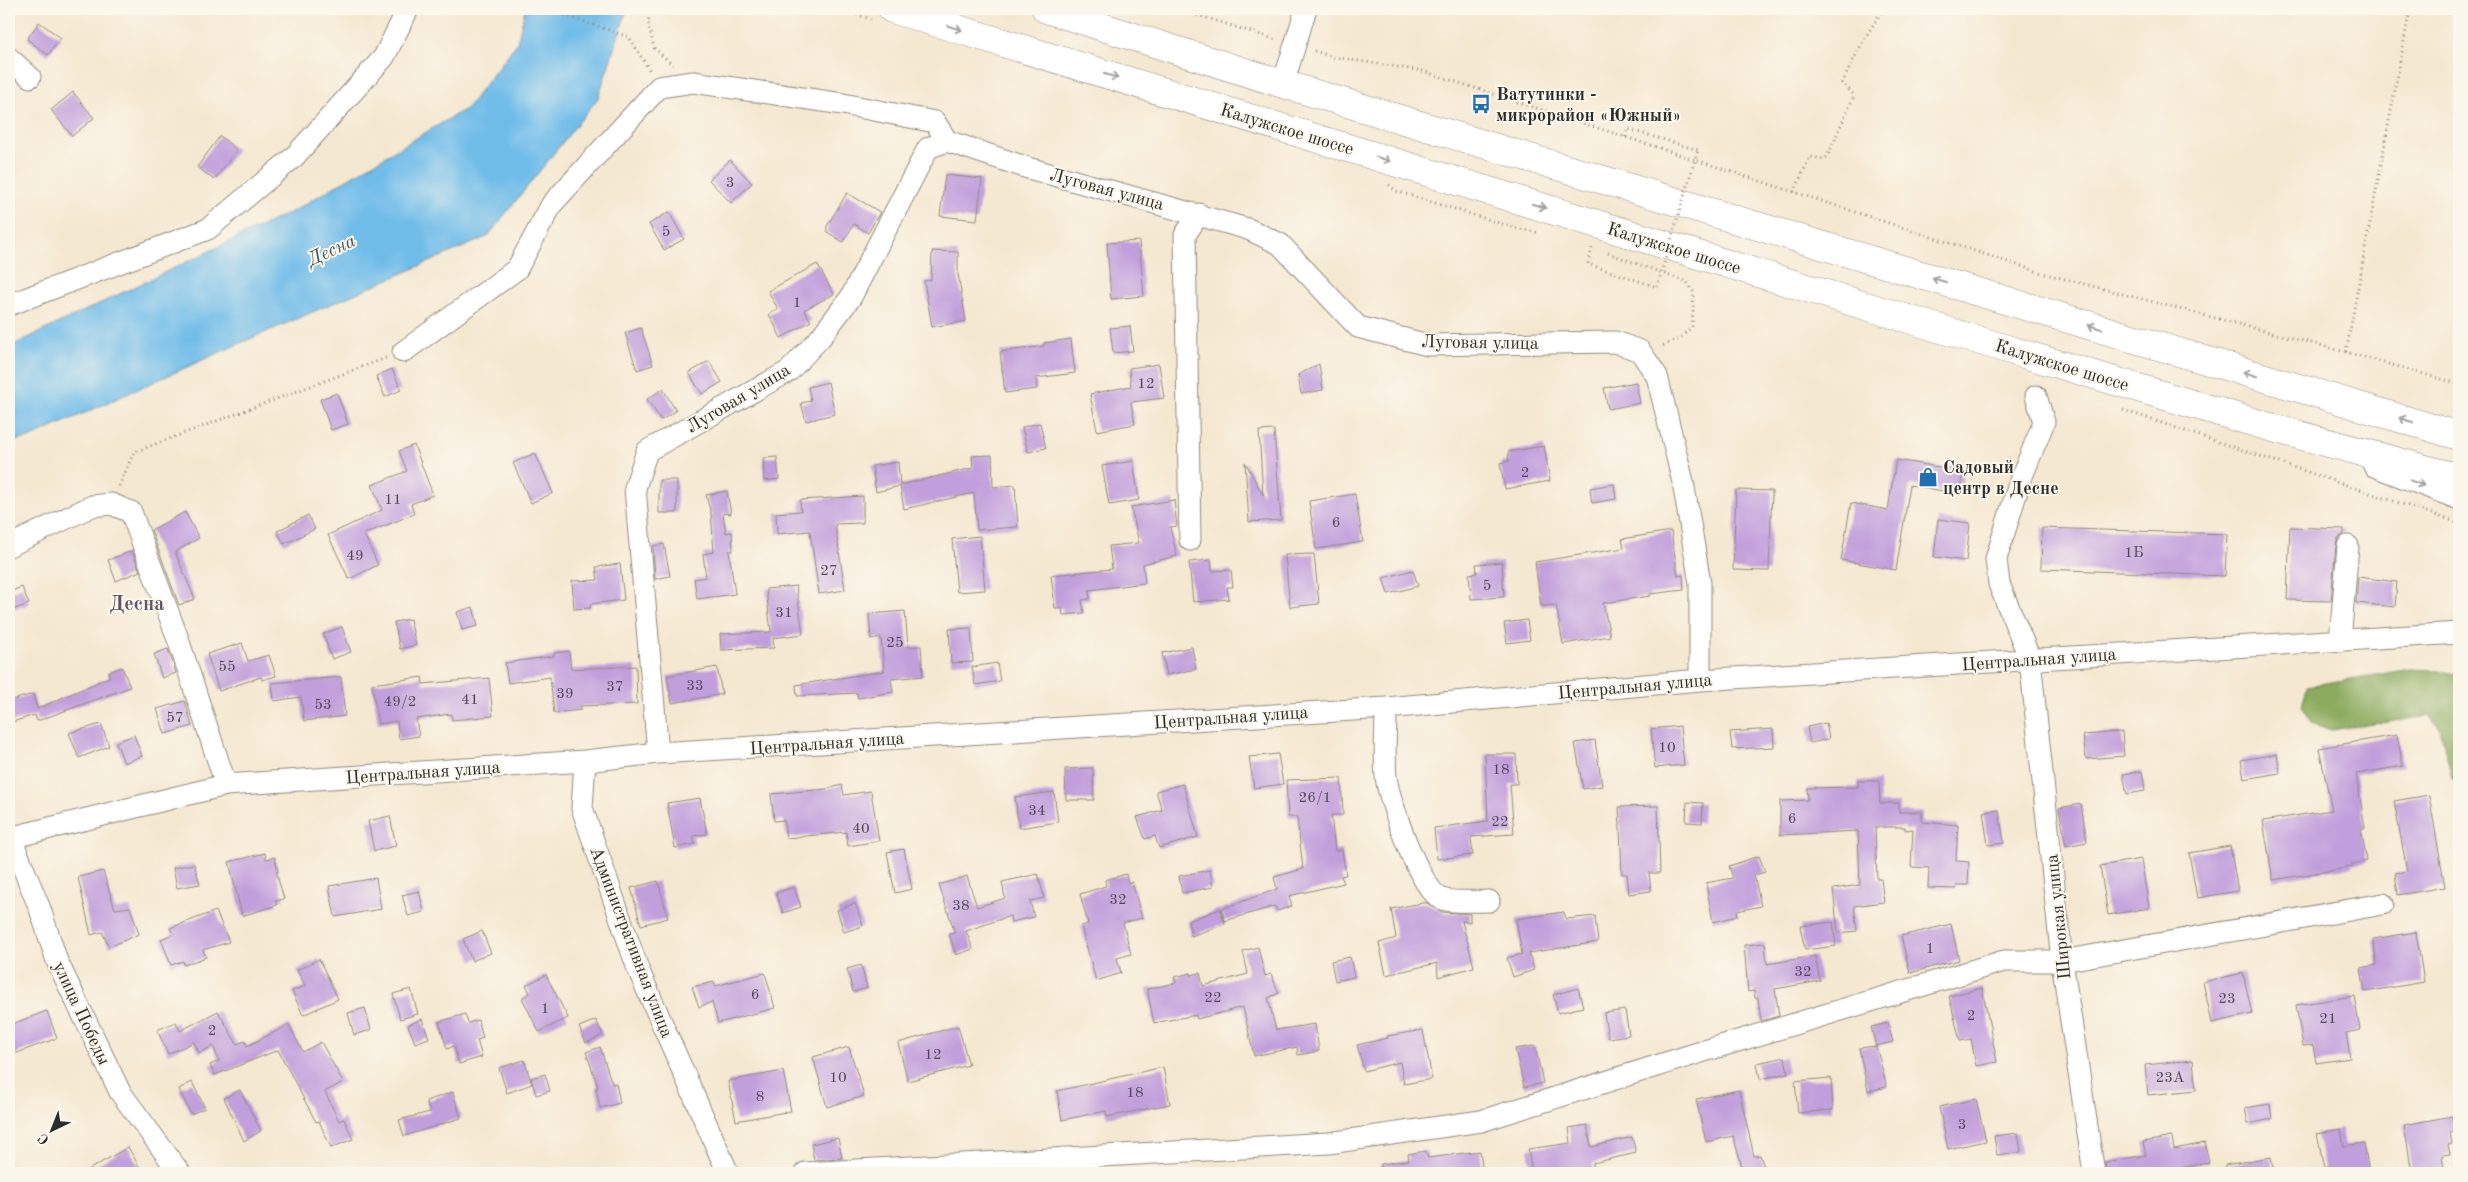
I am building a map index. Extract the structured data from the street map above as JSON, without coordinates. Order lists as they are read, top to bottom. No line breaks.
{"streets":{"highway":["Калужское шоссе"],"street":["Луговая улица","Центральная улица","Широкая улица","Административная улица","улица Победы"]},"crossings":[["Луговая улица","Центральная улица"],["Центральная улица","Широкая улица"],["Центральная улица","Административная улица"],["Центральная улица","улица Победы"]],"districts":["Десна"],"water":["Десна"],"places":{"bus stop":["Ватутинки - микрорайон «Южный»"],"shop":["Садовый центр в Десне"]},"house_numbers":["3","5","1","12","2","11","6","1Б","49","27","5","31","25","55","33","37","39","41","49/2","53","57","10","18","26/1","34","6","22","40","32","38","1","32","6","22","23","1","2","21","2","12","10","23А","18","8","3"],"north":"bottom left"}
